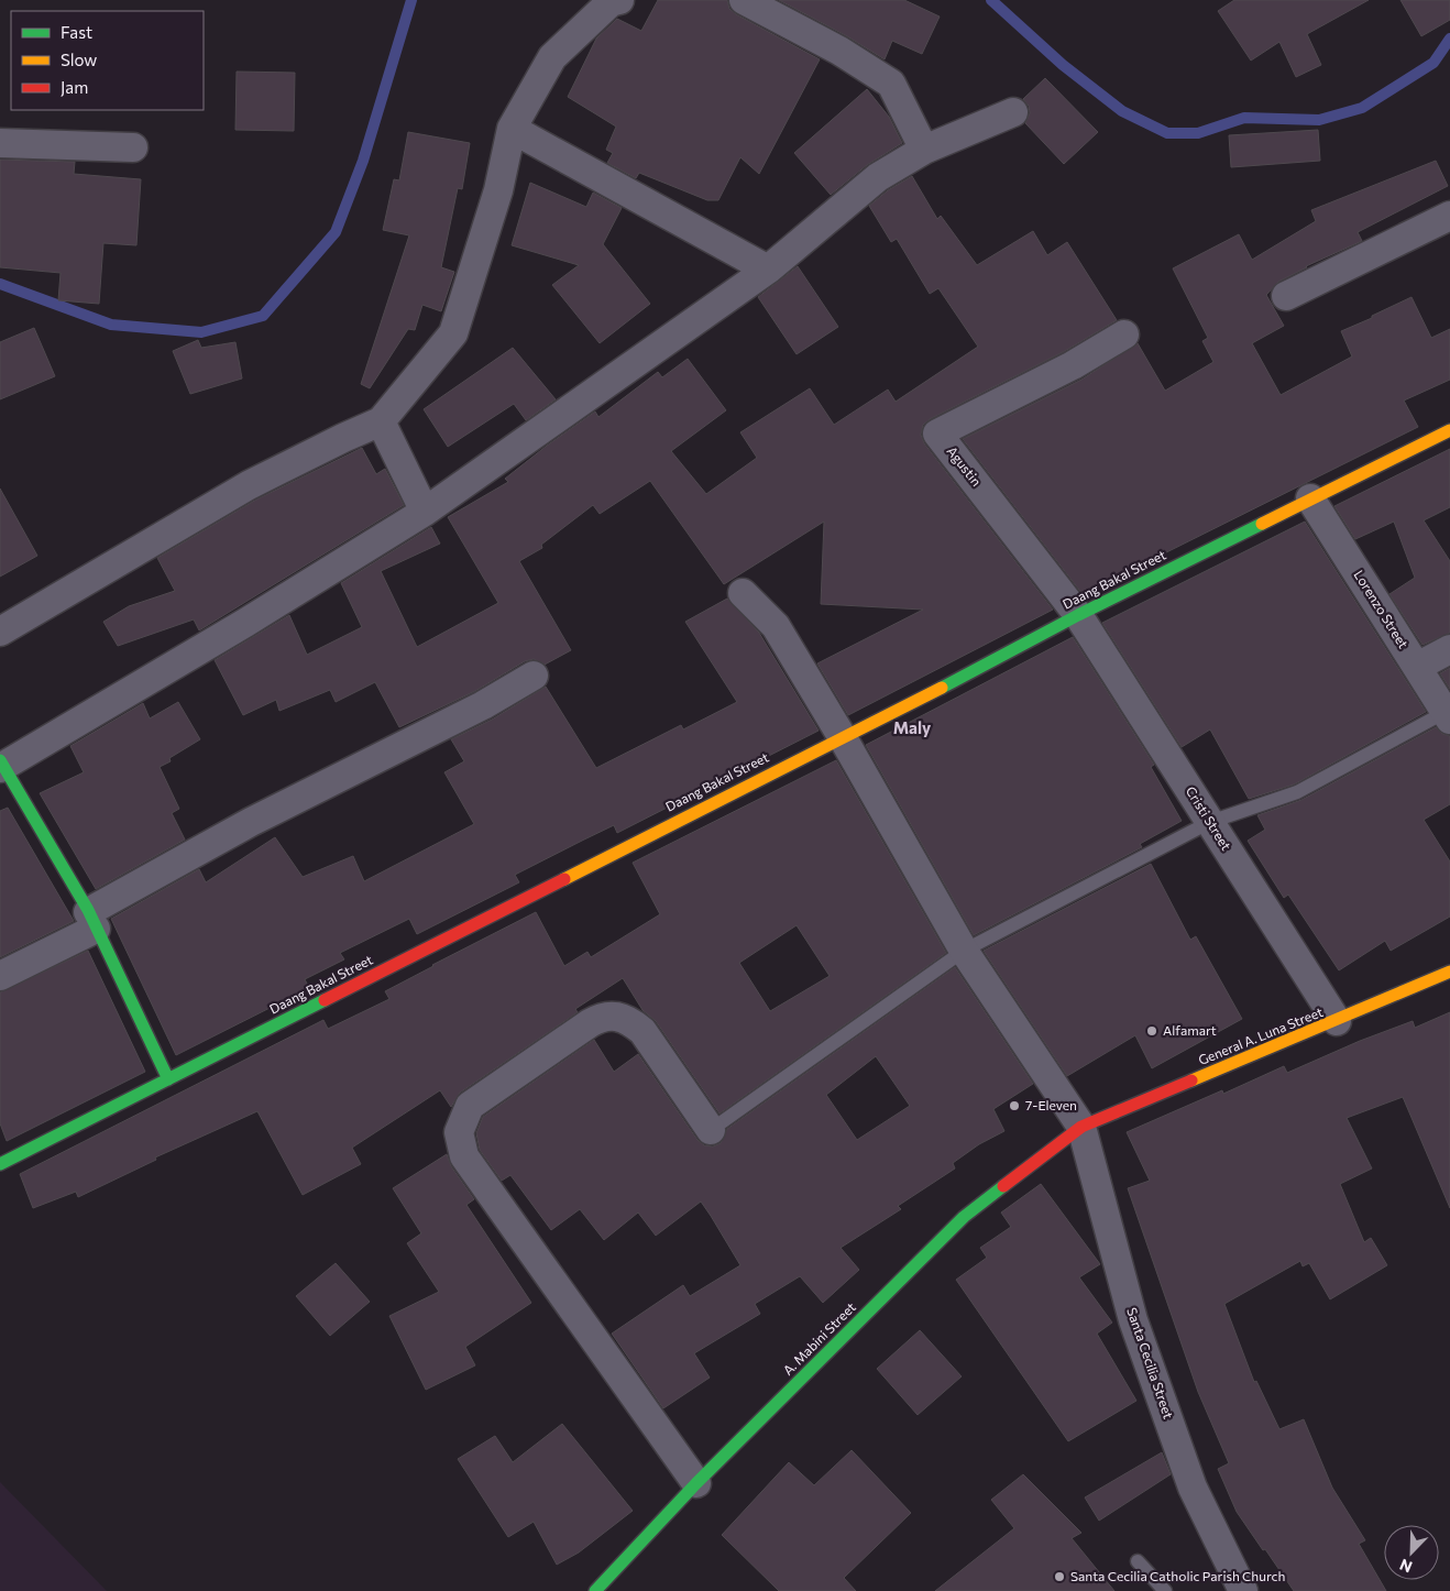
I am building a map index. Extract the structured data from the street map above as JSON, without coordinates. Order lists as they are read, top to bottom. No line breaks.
{"streets":{"street":["Agustin","Daang Bakal Street","Lorenzo Street","Cristi Street","General A. Luna Street","A. Mabini Street","Santa Cecilia Street"]},"crossings":[["Agustin","Daang Bakal Street"],["Agustin","Cristi Street"],["Daang Bakal Street","Lorenzo Street"],["Daang Bakal Street","Cristi Street"],["Daang Bakal Street","Santa Cecilia Street"],["Cristi Street","General A. Luna Street"],["General A. Luna Street","A. Mabini Street"],["General A. Luna Street","Santa Cecilia Street"],["A. Mabini Street","Santa Cecilia Street"]],"districts":["Maly"],"places":["Alfamart","7-Eleven","Santa Cecilia Catholic Parish Church"],"legend":["Fast","Slow","Jam"],"north":"bottom left"}
